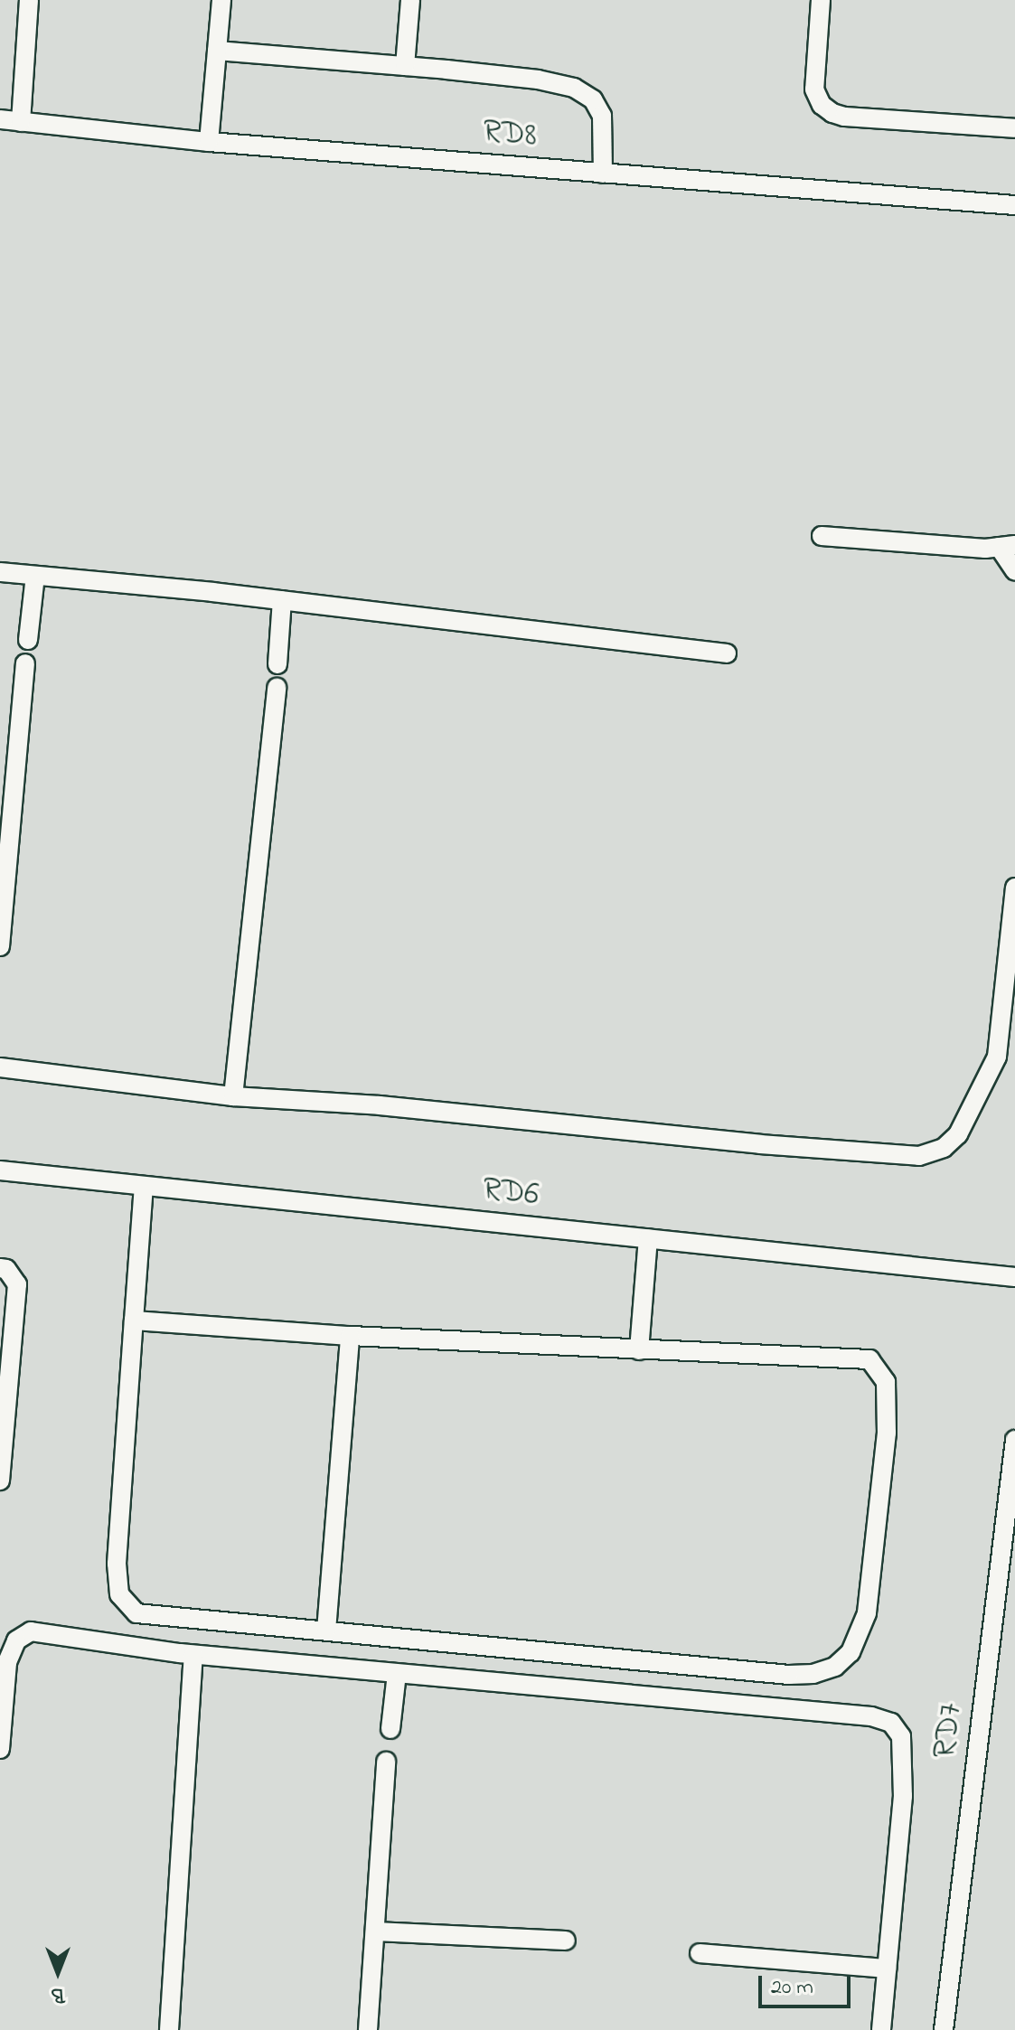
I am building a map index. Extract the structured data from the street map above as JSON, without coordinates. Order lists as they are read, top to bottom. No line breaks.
{"streets":{"lane":["RD8","RD6","RD7"]},"scale_bar":"20 m","north":"bottom"}
